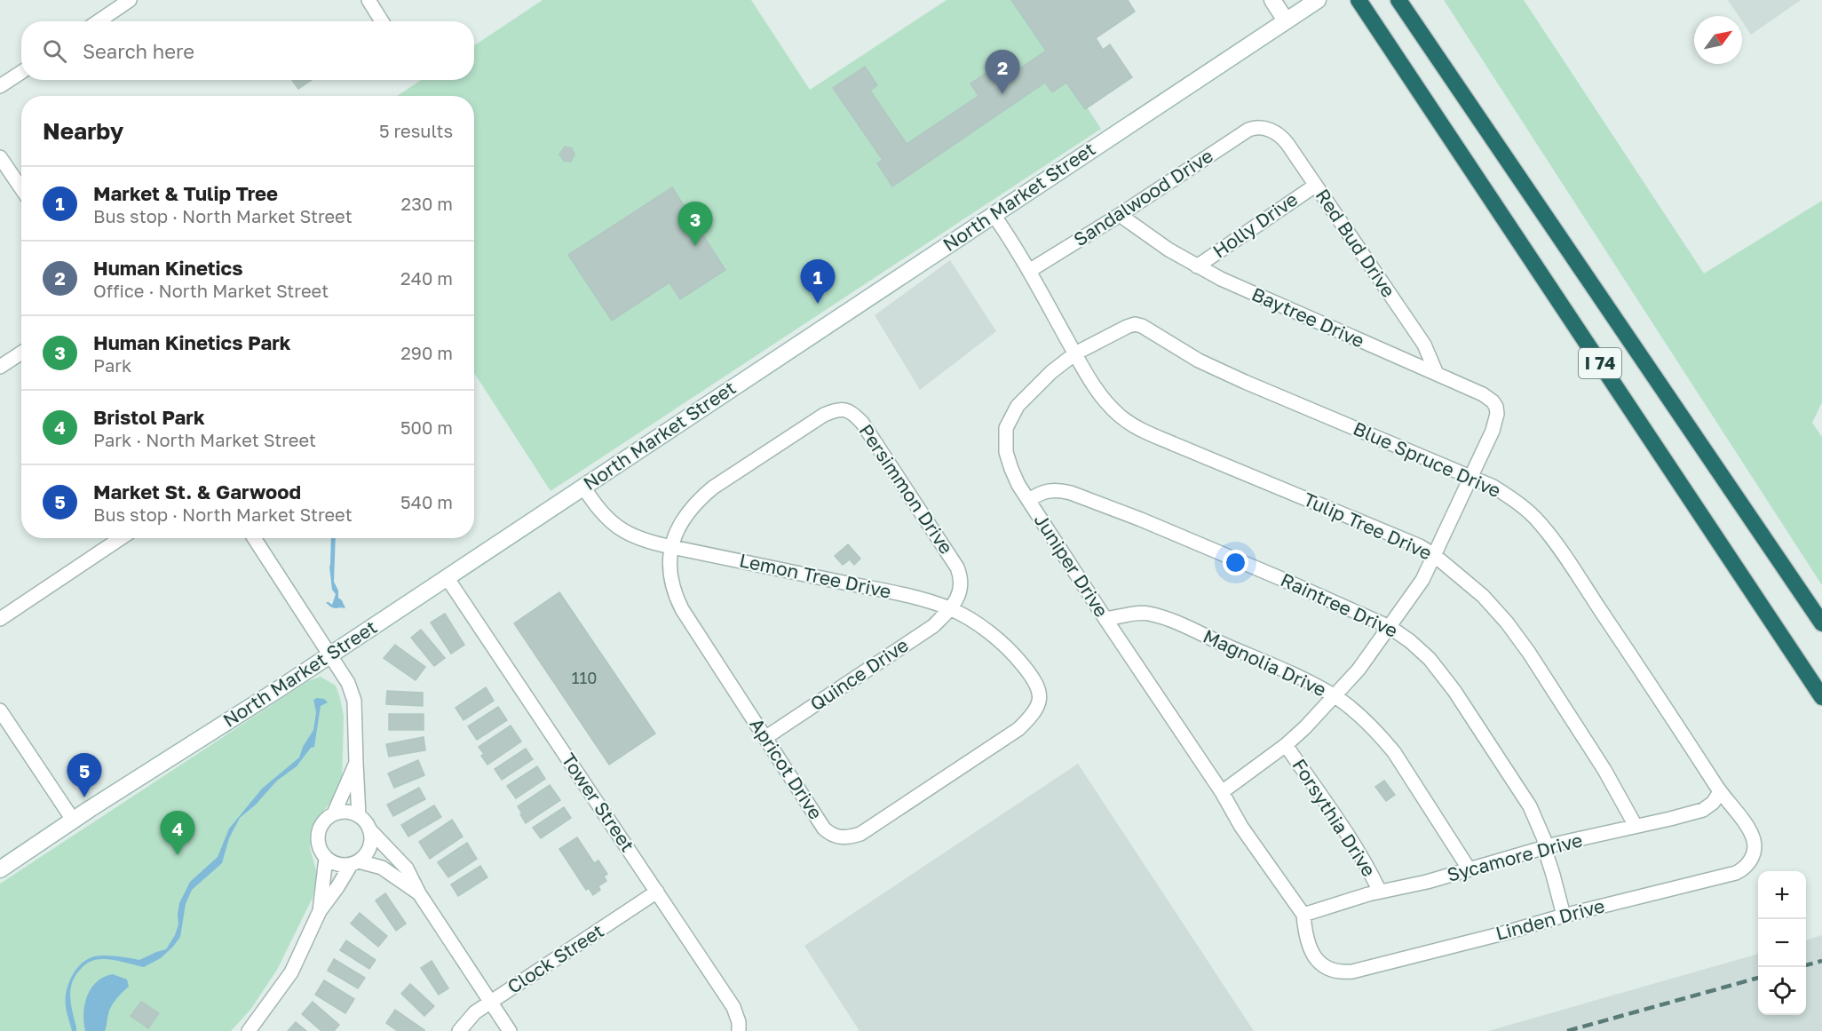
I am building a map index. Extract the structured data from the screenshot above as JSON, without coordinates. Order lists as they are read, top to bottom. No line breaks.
{"streets":{"highway":["I 74"],"main road":["North Market Street"],"street":["Sandalwood Drive","Holly Drive","Red Bud Drive","Baytree Drive","Blue Spruce Drive","Persimmon Drive","Tulip Tree Drive","Juniper Drive","Lemon Tree Drive","Raintree Drive","Magnolia Drive","Quince Drive","Apricot Drive","Tower Street","Forsythia Drive","Sycamore Drive","Linden Drive","Clock Street"]},"crossings":[["North Market Street","Lemon Tree Drive"],["North Market Street","Tower Street"],["Sandalwood Drive","Red Bud Drive"],["Sandalwood Drive","Baytree Drive"],["Holly Drive","Red Bud Drive"],["Holly Drive","Baytree Drive"],["Red Bud Drive","Baytree Drive"],["Baytree Drive","Blue Spruce Drive"],["Blue Spruce Drive","Tulip Tree Drive"],["Blue Spruce Drive","Juniper Drive"],["Blue Spruce Drive","Sycamore Drive"],["Blue Spruce Drive","Linden Drive"],["Persimmon Drive","Lemon Tree Drive"],["Persimmon Drive","Quince Drive"],["Persimmon Drive","Apricot Drive"],["Tulip Tree Drive","Juniper Drive"],["Tulip Tree Drive","Sycamore Drive"],["Juniper Drive","Raintree Drive"],["Juniper Drive","Magnolia Drive"],["Juniper Drive","Sycamore Drive"],["Juniper Drive","Linden Drive"],["Lemon Tree Drive","Quince Drive"],["Lemon Tree Drive","Apricot Drive"],["Raintree Drive","Sycamore Drive"],["Raintree Drive","Linden Drive"],["Magnolia Drive","Sycamore Drive"],["Quince Drive","Apricot Drive"],["Tower Street","Clock Street"],["Forsythia Drive","Sycamore Drive"],["Sycamore Drive","Linden Drive"]],"house_numbers":["110"],"north":"top right","page":{"search":"Search here","pins":["2","3","1","5","4"],"heading":["Nearby","5 results"],"list":[{"mark":"1","name":"Market & Tulip Tree","note":"Bus stop · North Market Street","value":"230 m"},{"mark":"2","name":"Human Kinetics","note":"Office · North Market Street","value":"240 m"},{"mark":"3","name":"Human Kinetics Park","note":"Park","value":"290 m"},{"mark":"4","name":"Bristol Park","note":"Park · North Market Street","value":"500 m"},{"mark":"5","name":"Market St. & Garwood","note":"Bus stop · North Market Street","value":"540 m"}],"map_buttons":["+","−"]}}
